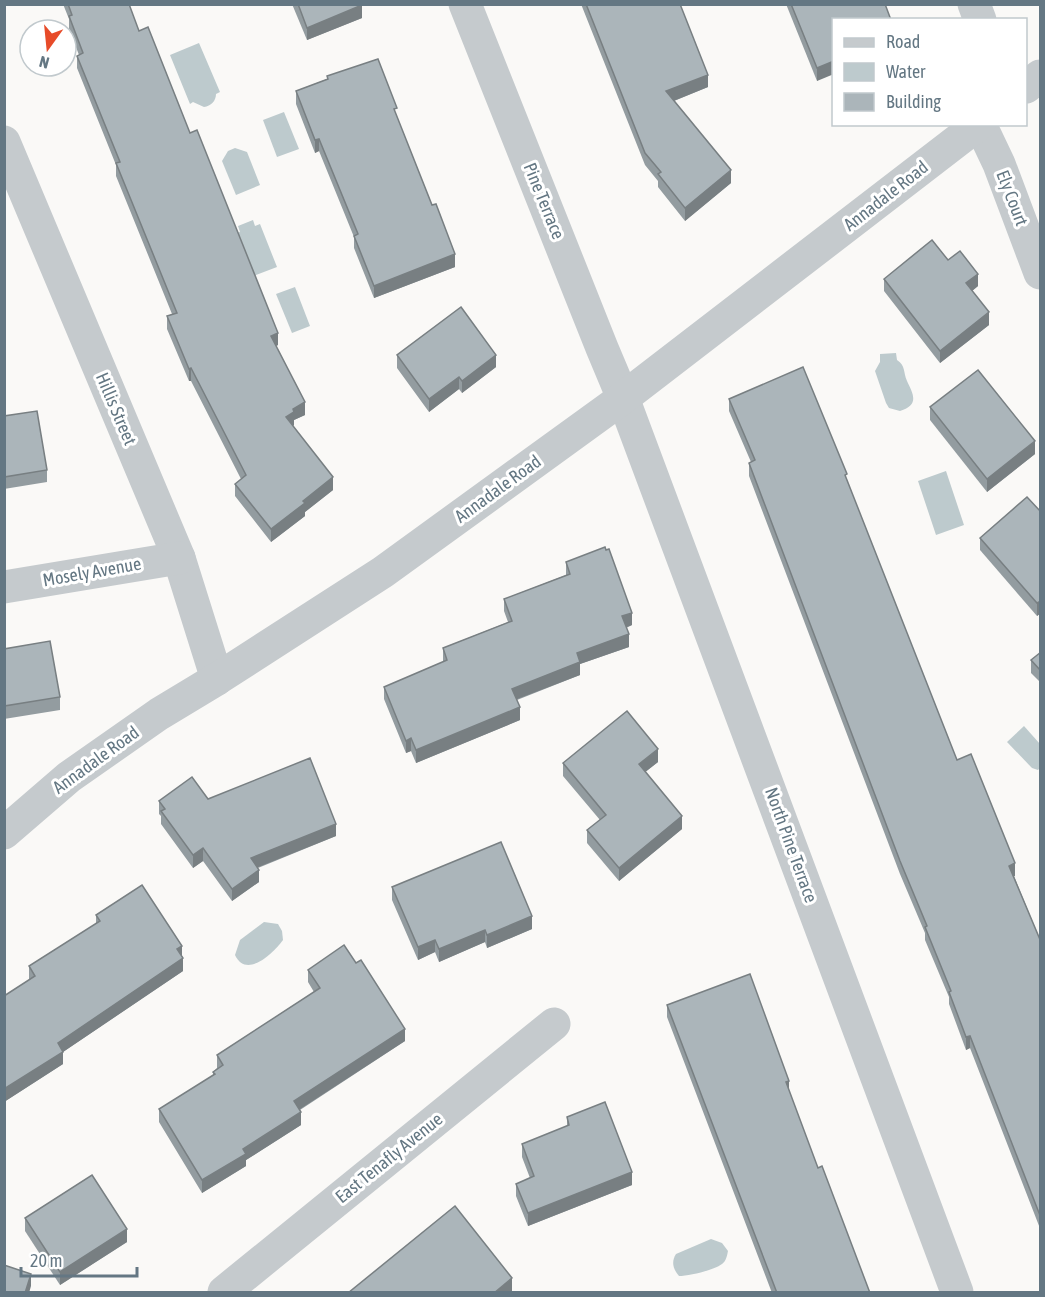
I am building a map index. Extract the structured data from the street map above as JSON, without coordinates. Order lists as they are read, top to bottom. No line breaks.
{"streets":{"street":["Annadale Road","Ely Court","Pine Terrace","Hillis Street","Mosely Avenue","North Pine Terrace","East Tenafly Avenue"]},"crossings":[["Annadale Road","Pine Terrace"],["Annadale Road","Hillis Street"],["Annadale Road","North Pine Terrace"],["Pine Terrace","North Pine Terrace"],["Hillis Street","Mosely Avenue"]],"legend":["Road","Water","Building"],"scale_bar":"20 m","north":"bottom"}
